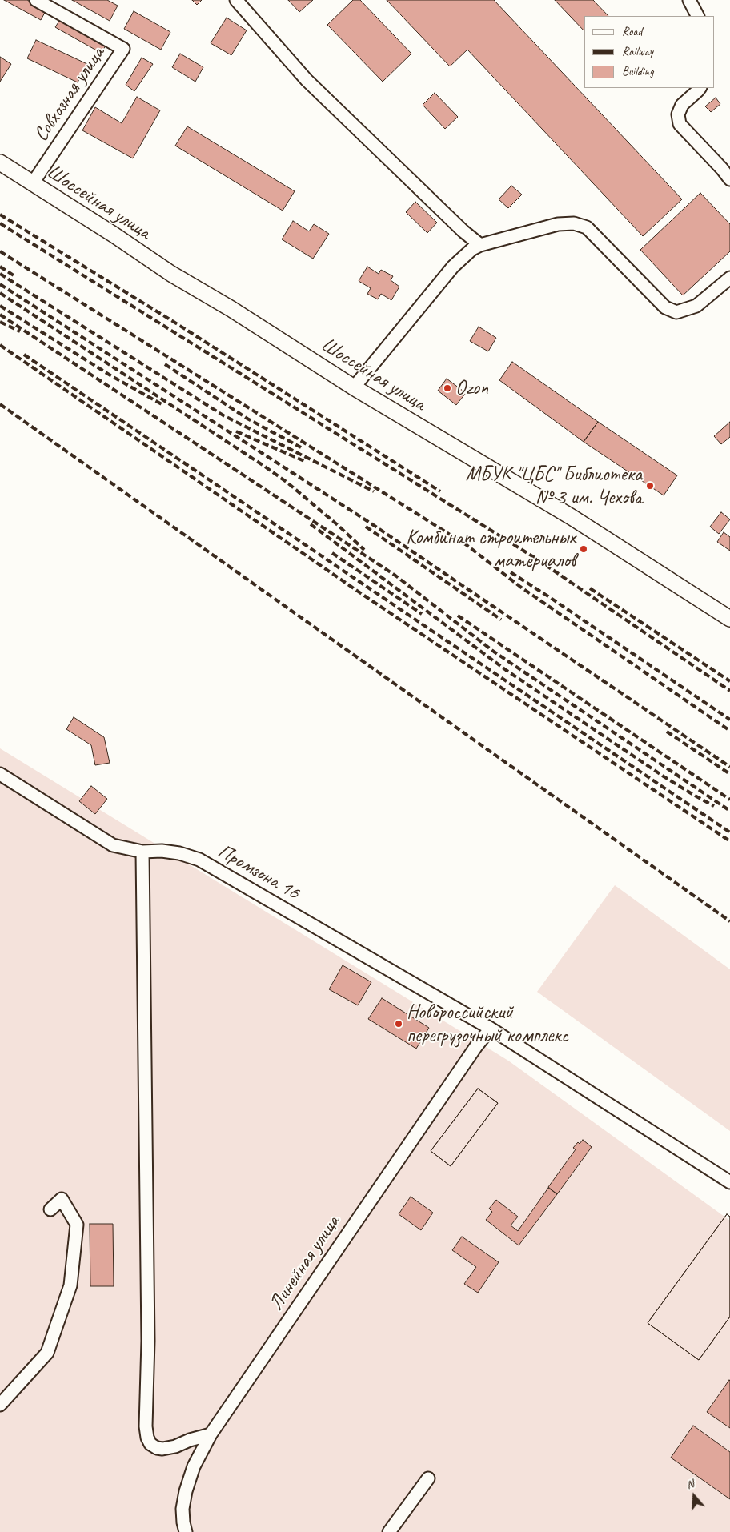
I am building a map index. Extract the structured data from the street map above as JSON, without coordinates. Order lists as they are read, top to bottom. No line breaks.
{"streets":{"main road":["Шоссейная улица"],"street":["Совхозная улица","Промзона 16","Линейная улица"]},"crossings":[["Совхозная улица","Шоссейная улица"],["Промзона 16","Линейная улица"]],"places":["Ozon","МБУК \"ЦБС\" Библиотека № 3 им. Чехова","Комбинат строительных материалов","Новороссийский перегрузочный комплекс"],"legend":["Road","Railway","Building"],"north":"top"}
